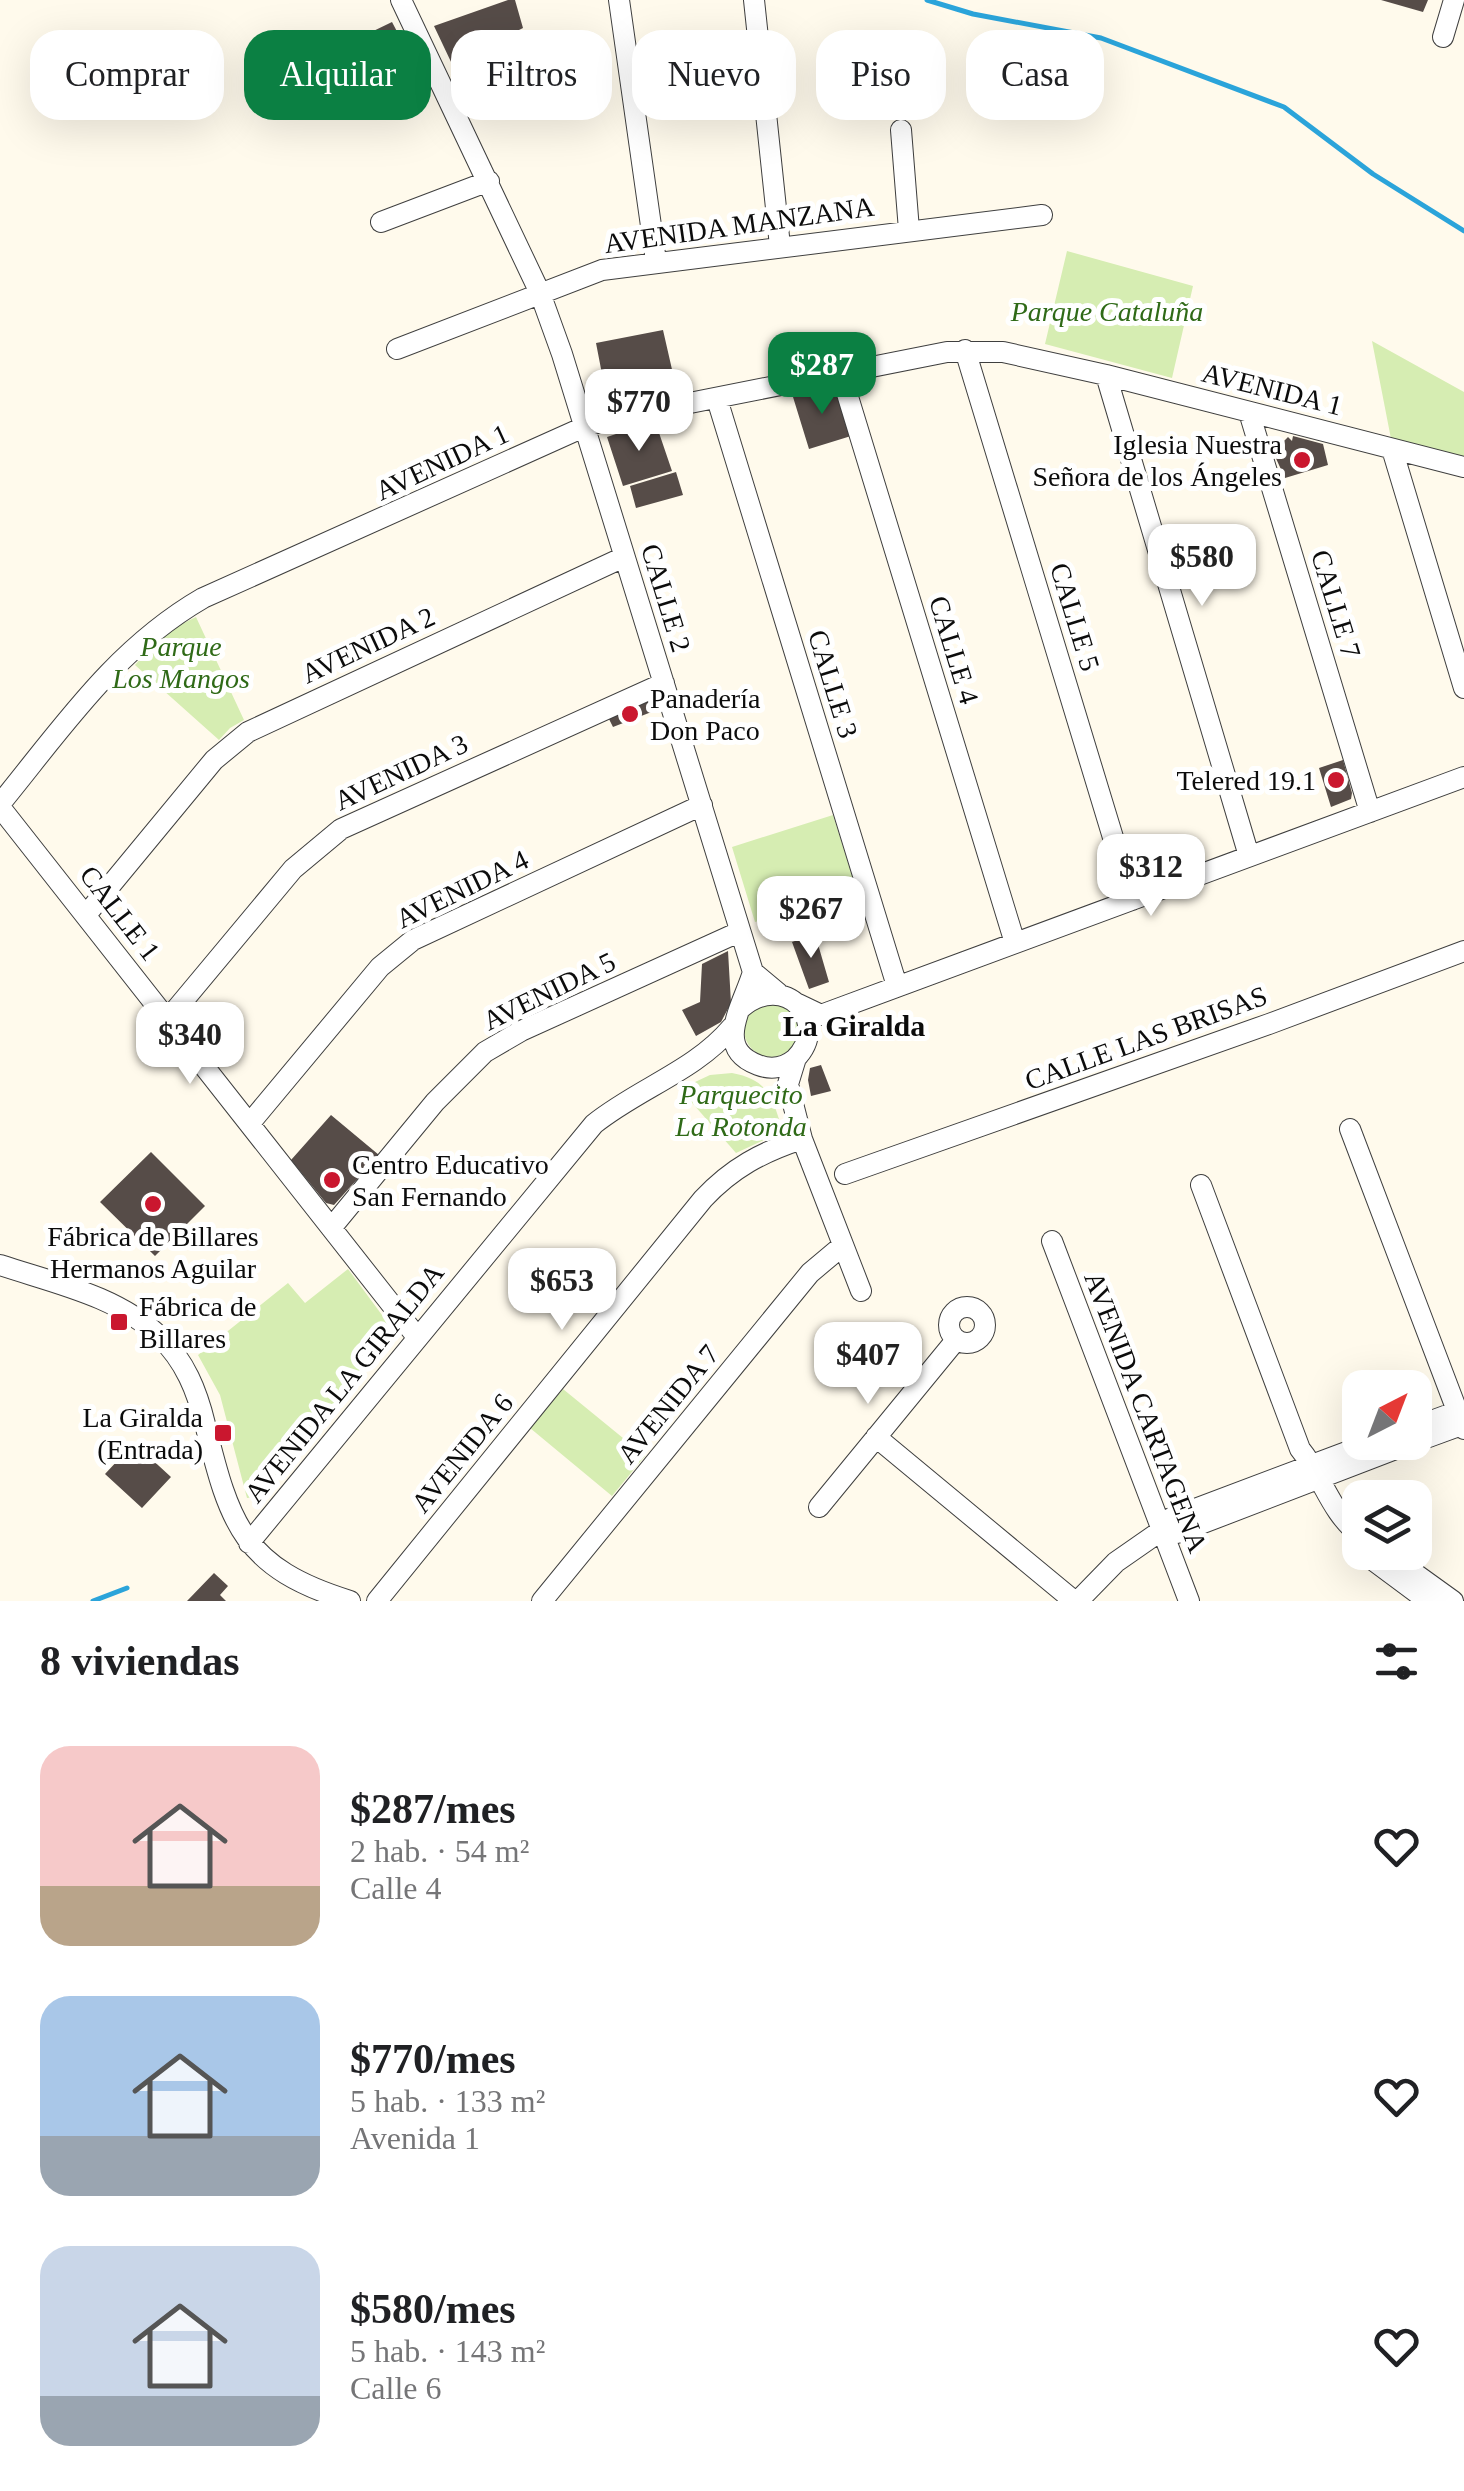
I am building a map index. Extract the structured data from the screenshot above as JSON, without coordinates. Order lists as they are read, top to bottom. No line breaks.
{"streets":{"street":["AVENIDA MANZANA","AVENIDA 1","CALLE 2","CALLE 7","CALLE 5","AVENIDA 2","CALLE 4","CALLE 3","AVENIDA 3","AVENIDA 4","CALLE 1","AVENIDA 5","CALLE LAS BRISAS","AVENIDA LA GIRALDA","AVENIDA 7","AVENIDA CARTAGENA","AVENIDA 6"]},"crossings":[["AVENIDA MANZANA","CALLE 2"],["AVENIDA 1","CALLE 2"],["AVENIDA 1","CALLE 7"],["AVENIDA 1","CALLE 5"],["AVENIDA 1","CALLE 4"],["AVENIDA 1","CALLE 3"],["AVENIDA 1","CALLE 1"],["CALLE 2","AVENIDA 2"],["CALLE 2","AVENIDA 3"],["CALLE 2","AVENIDA 4"],["CALLE 2","AVENIDA 5"],["AVENIDA 2","CALLE 1"],["AVENIDA 3","CALLE 1"],["AVENIDA 4","CALLE 1"],["CALLE 1","AVENIDA 5"],["CALLE 1","AVENIDA LA GIRALDA"]],"districts":["La Giralda"],"parks":["Parque Cataluña","Parque Los Mangos","Parquecito La Rotonda"],"places":{"other":["Iglesia Nuestra Señora de los Ángeles","Panadería Don Paco","Telered 19.1","Centro Educativo San Fernando","Fábrica de Billares Hermanos Aguilar"],"transit":["Fábrica de Billares","La Giralda (Entrada)"]},"north":"top right","page":{"chip":["Comprar","Alquilar","Filtros","Nuevo","Piso","Casa"],"price":["$287","$770","$580","$312","$267","$340","$653","$407"],"heading":"8 viviendas","list":[{"name":"$287/mes","note":"2 hab. · 54 m² · Calle 4"},{"name":"$770/mes","note":"5 hab. · 133 m² · Avenida 1"},{"name":"$580/mes","note":"5 hab. · 143 m² · Calle 6"}]}}
